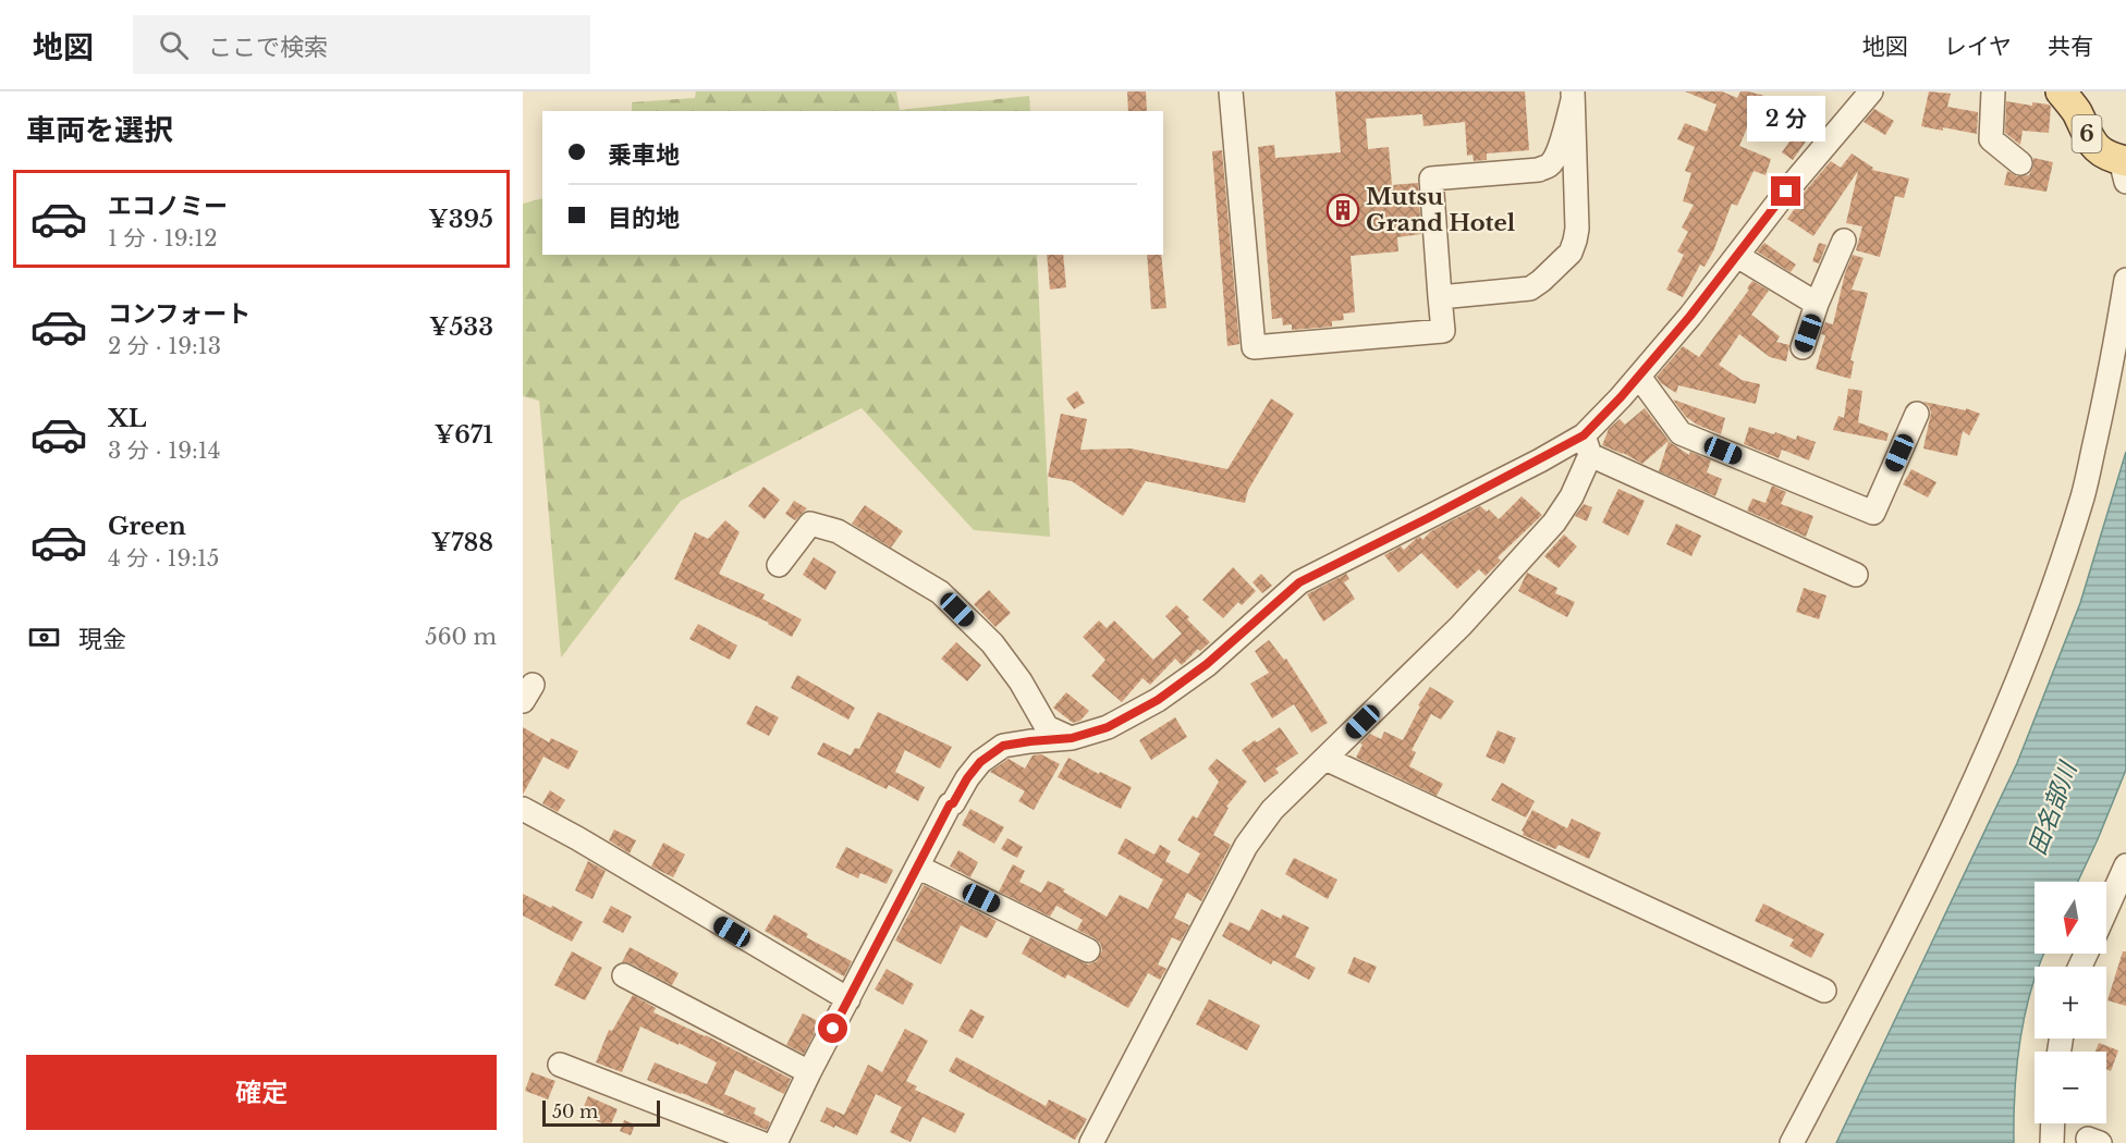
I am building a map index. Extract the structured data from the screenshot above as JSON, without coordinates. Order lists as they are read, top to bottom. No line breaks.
{"streets":{"main road":["6"]},"water":["田名部川"],"places":{"building":["Mutsu Grand Hotel"]},"scale_bar":"50 m","north":"bottom","page":{"header":"地図","search":"ここで検索","nav":["地図","レイヤ","共有"],"heading":"車両を選択","bubble":"2 分","banner":["乗車地","目的地"],"list":[{"name":"エコノミー","note":"1 分 · 19:12","value":"¥395"},{"name":"コンフォート","note":"2 分 · 19:13","value":"¥533"},{"name":"XL","note":"3 分 · 19:14","value":"¥671"},{"name":"Green","note":"4 分 · 19:15","value":"¥788"}],"pay":["現金","560 m"],"map_buttons":["+","−"],"buttons":"確定","scale":"50 m"}}
